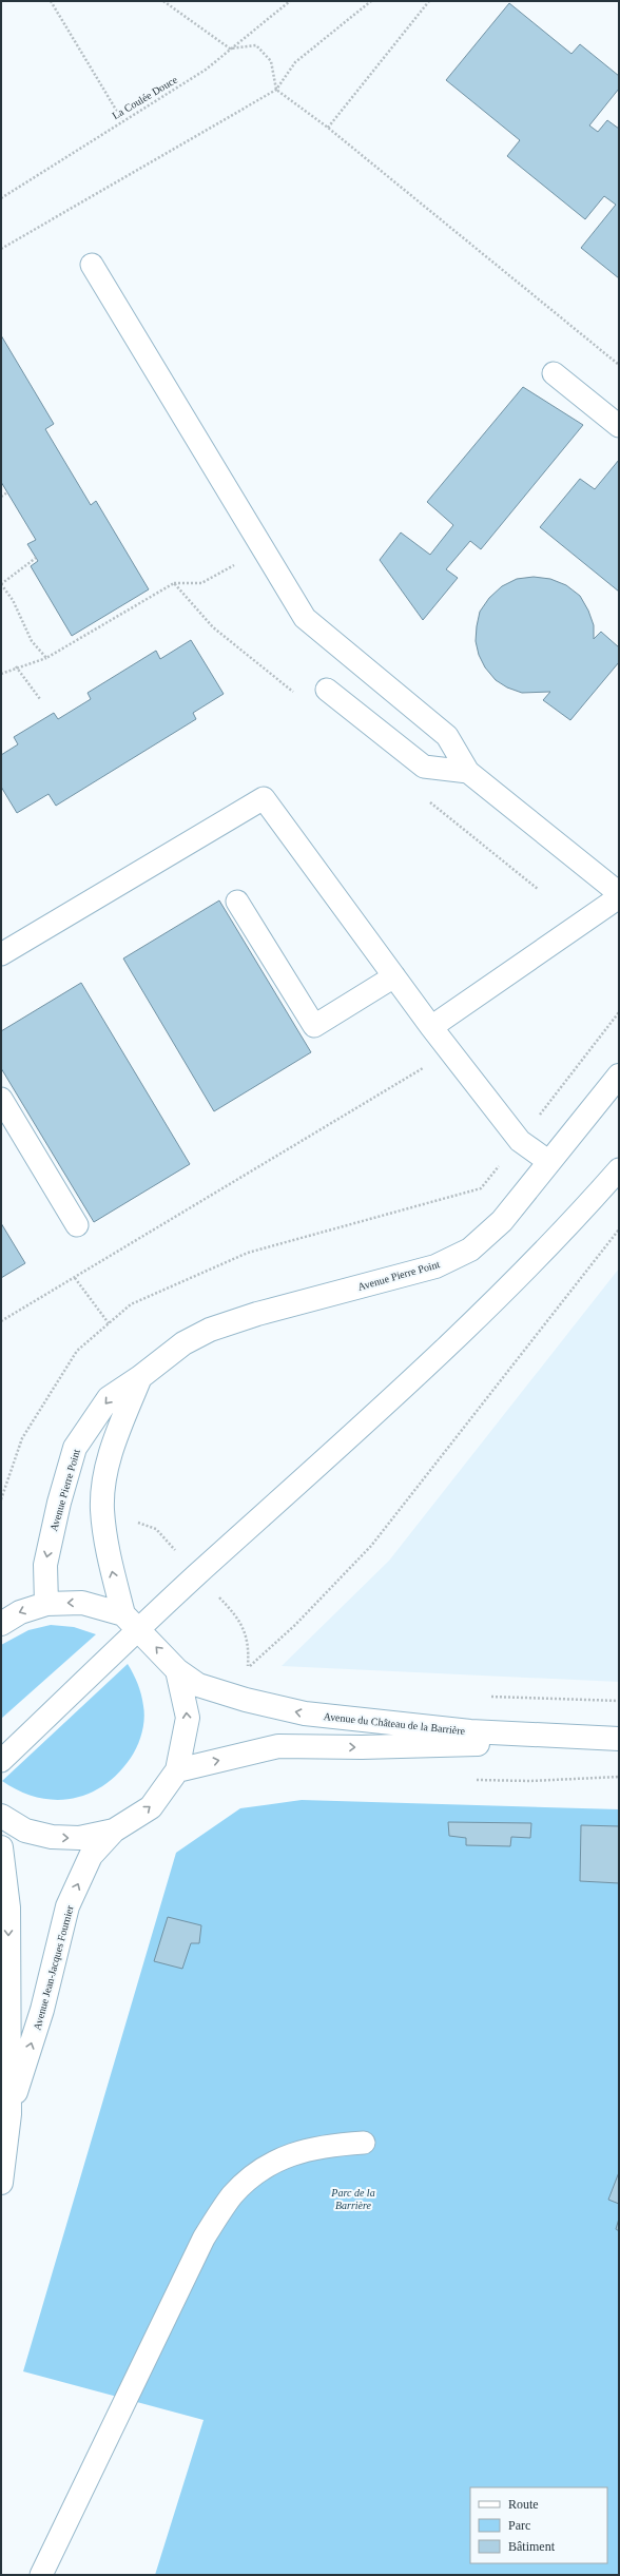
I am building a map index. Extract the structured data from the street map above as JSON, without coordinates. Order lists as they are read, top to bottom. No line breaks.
{"streets":{"main road":["Avenue Pierre Point","Avenue du Château de la Barrière","Avenue Jean-Jacques Fournier"],"path":["La Coulée Douce"]},"parks":["Parc de la Barrière"],"legend":["Route","Parc","Bâtiment"]}
